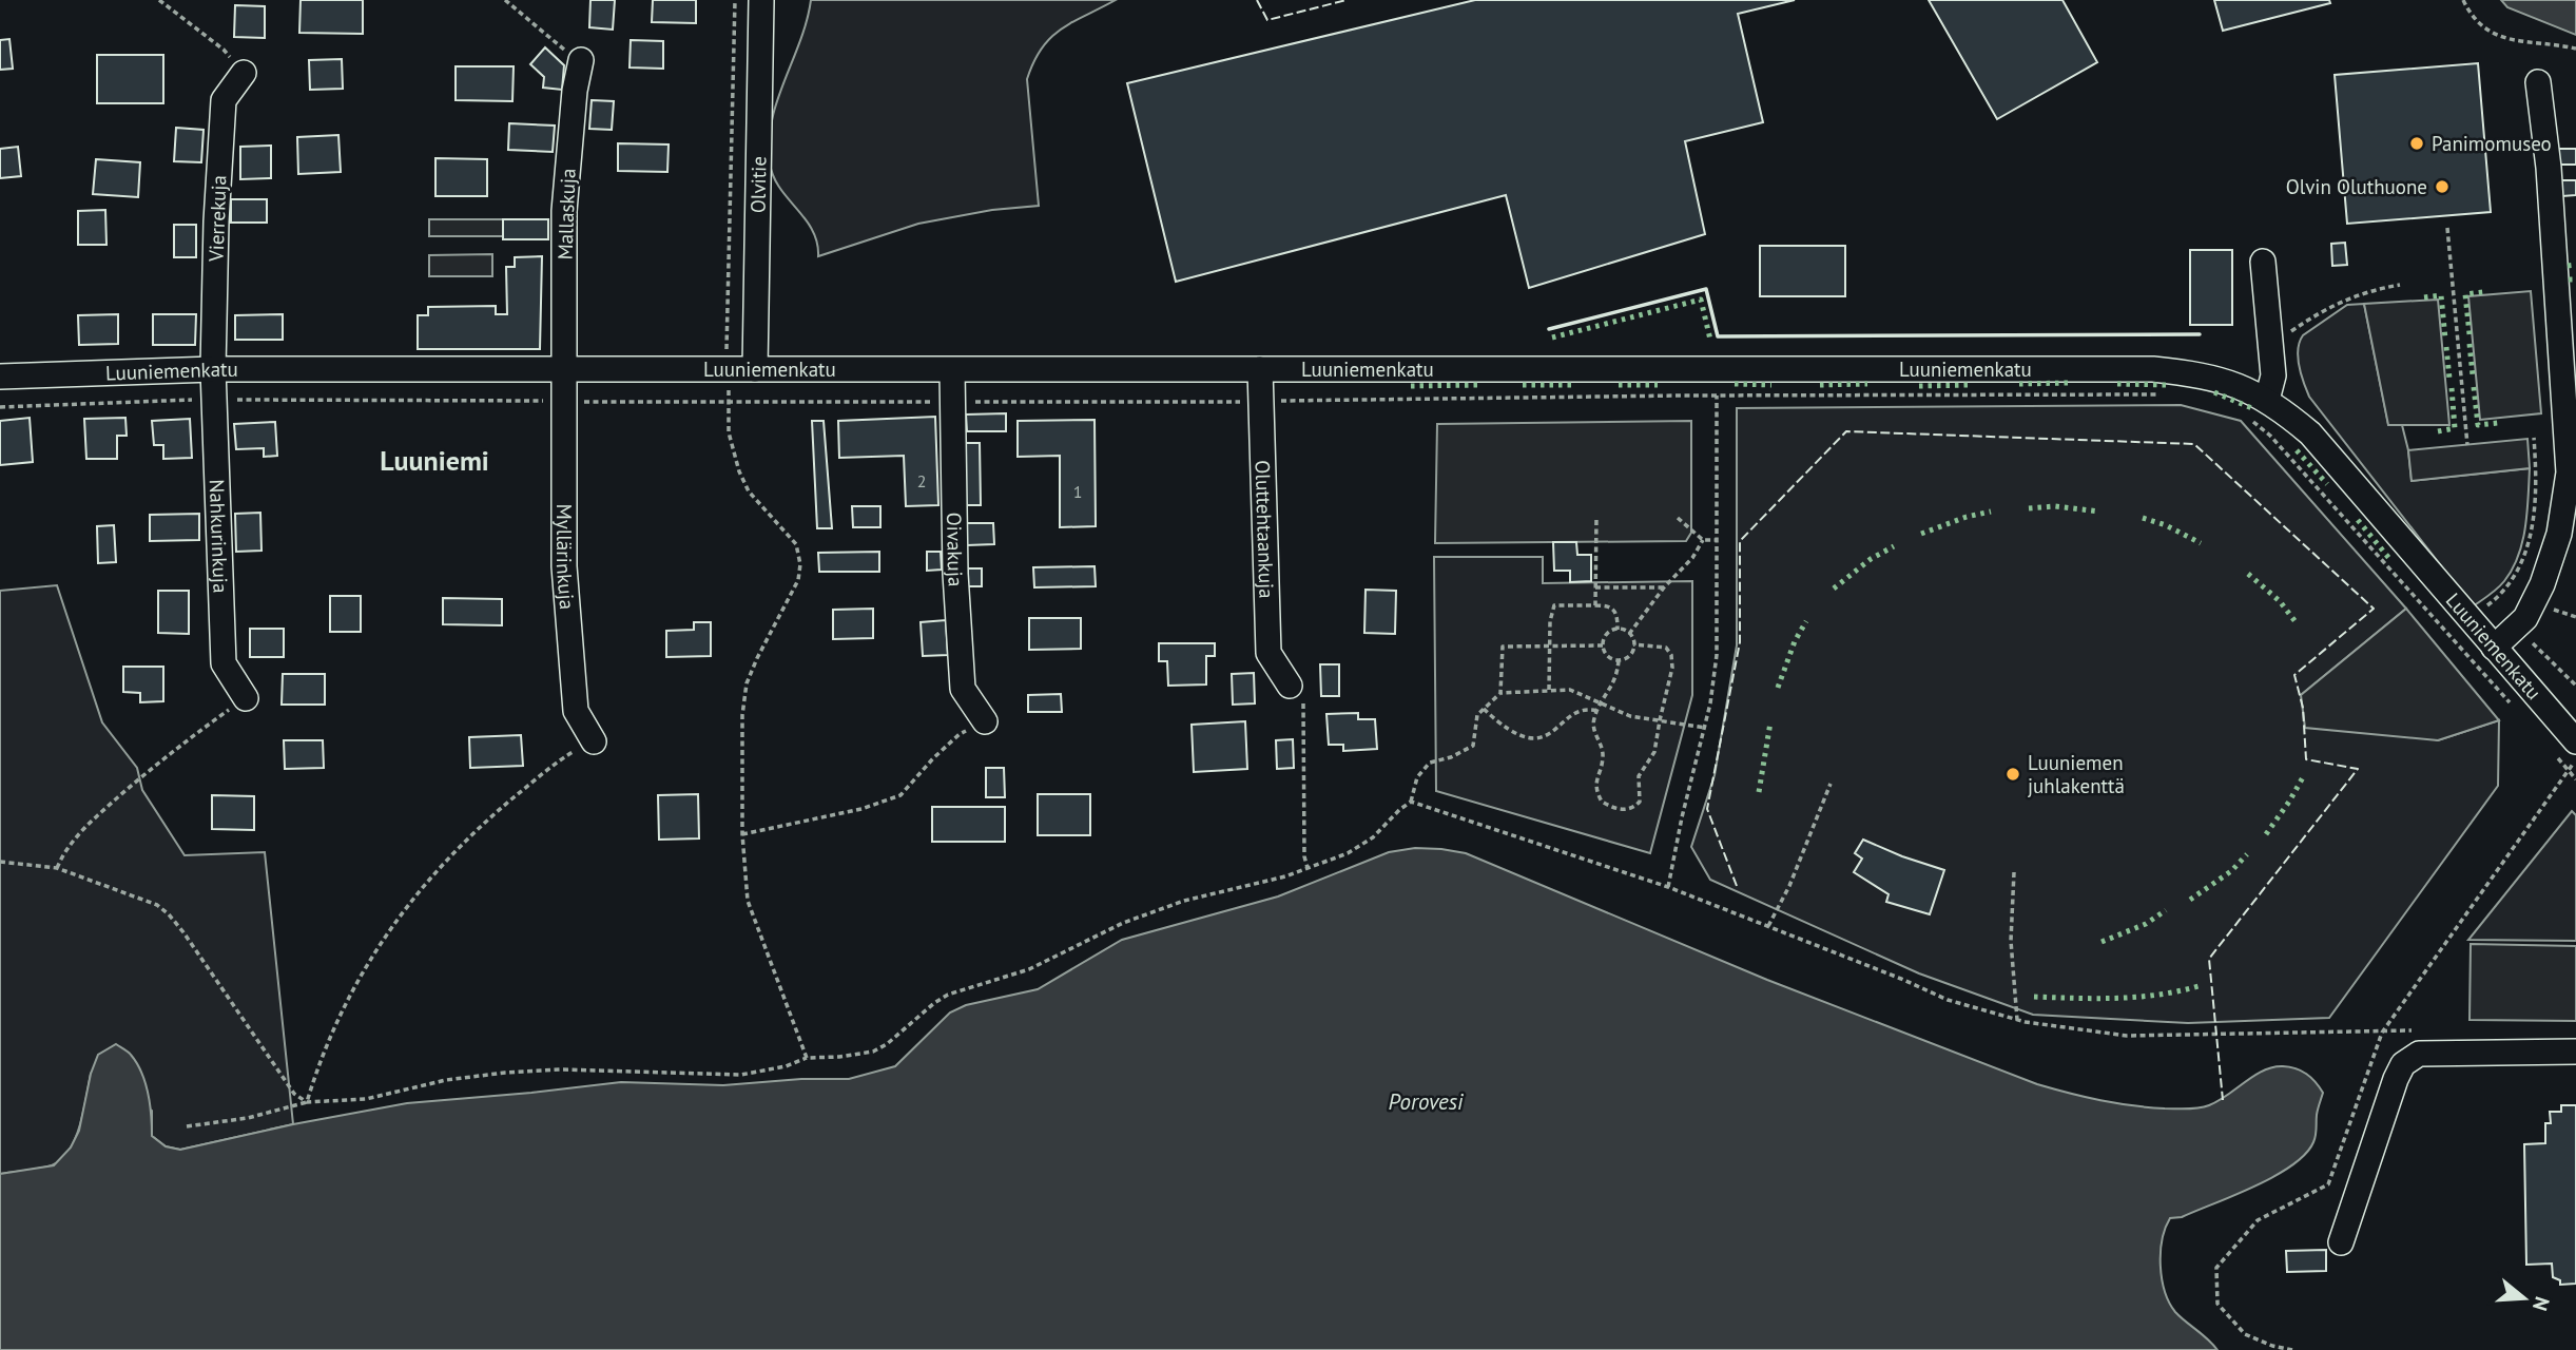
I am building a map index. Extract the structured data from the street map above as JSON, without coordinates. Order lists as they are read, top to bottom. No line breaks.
{"streets":{"street":["Olvitie","Mallaskuja","Vierrekuja","Luuniemenkatu","Oluttehtaankuja","Nahkurinkuja","Oivakuja","Myllärinkuja"]},"crossings":[["Olvitie","Luuniemenkatu"],["Mallaskuja","Luuniemenkatu"],["Mallaskuja","Myllärinkuja"],["Vierrekuja","Luuniemenkatu"],["Vierrekuja","Nahkurinkuja"],["Luuniemenkatu","Oluttehtaankuja"],["Luuniemenkatu","Nahkurinkuja"],["Luuniemenkatu","Oivakuja"],["Luuniemenkatu","Myllärinkuja"]],"districts":["Luuniemi"],"water":["Porovesi"],"places":["Panimomuseo","Olvin Oluthuone","Luuniemen juhlakenttä"],"house_numbers":["2","1"],"north":"right"}
